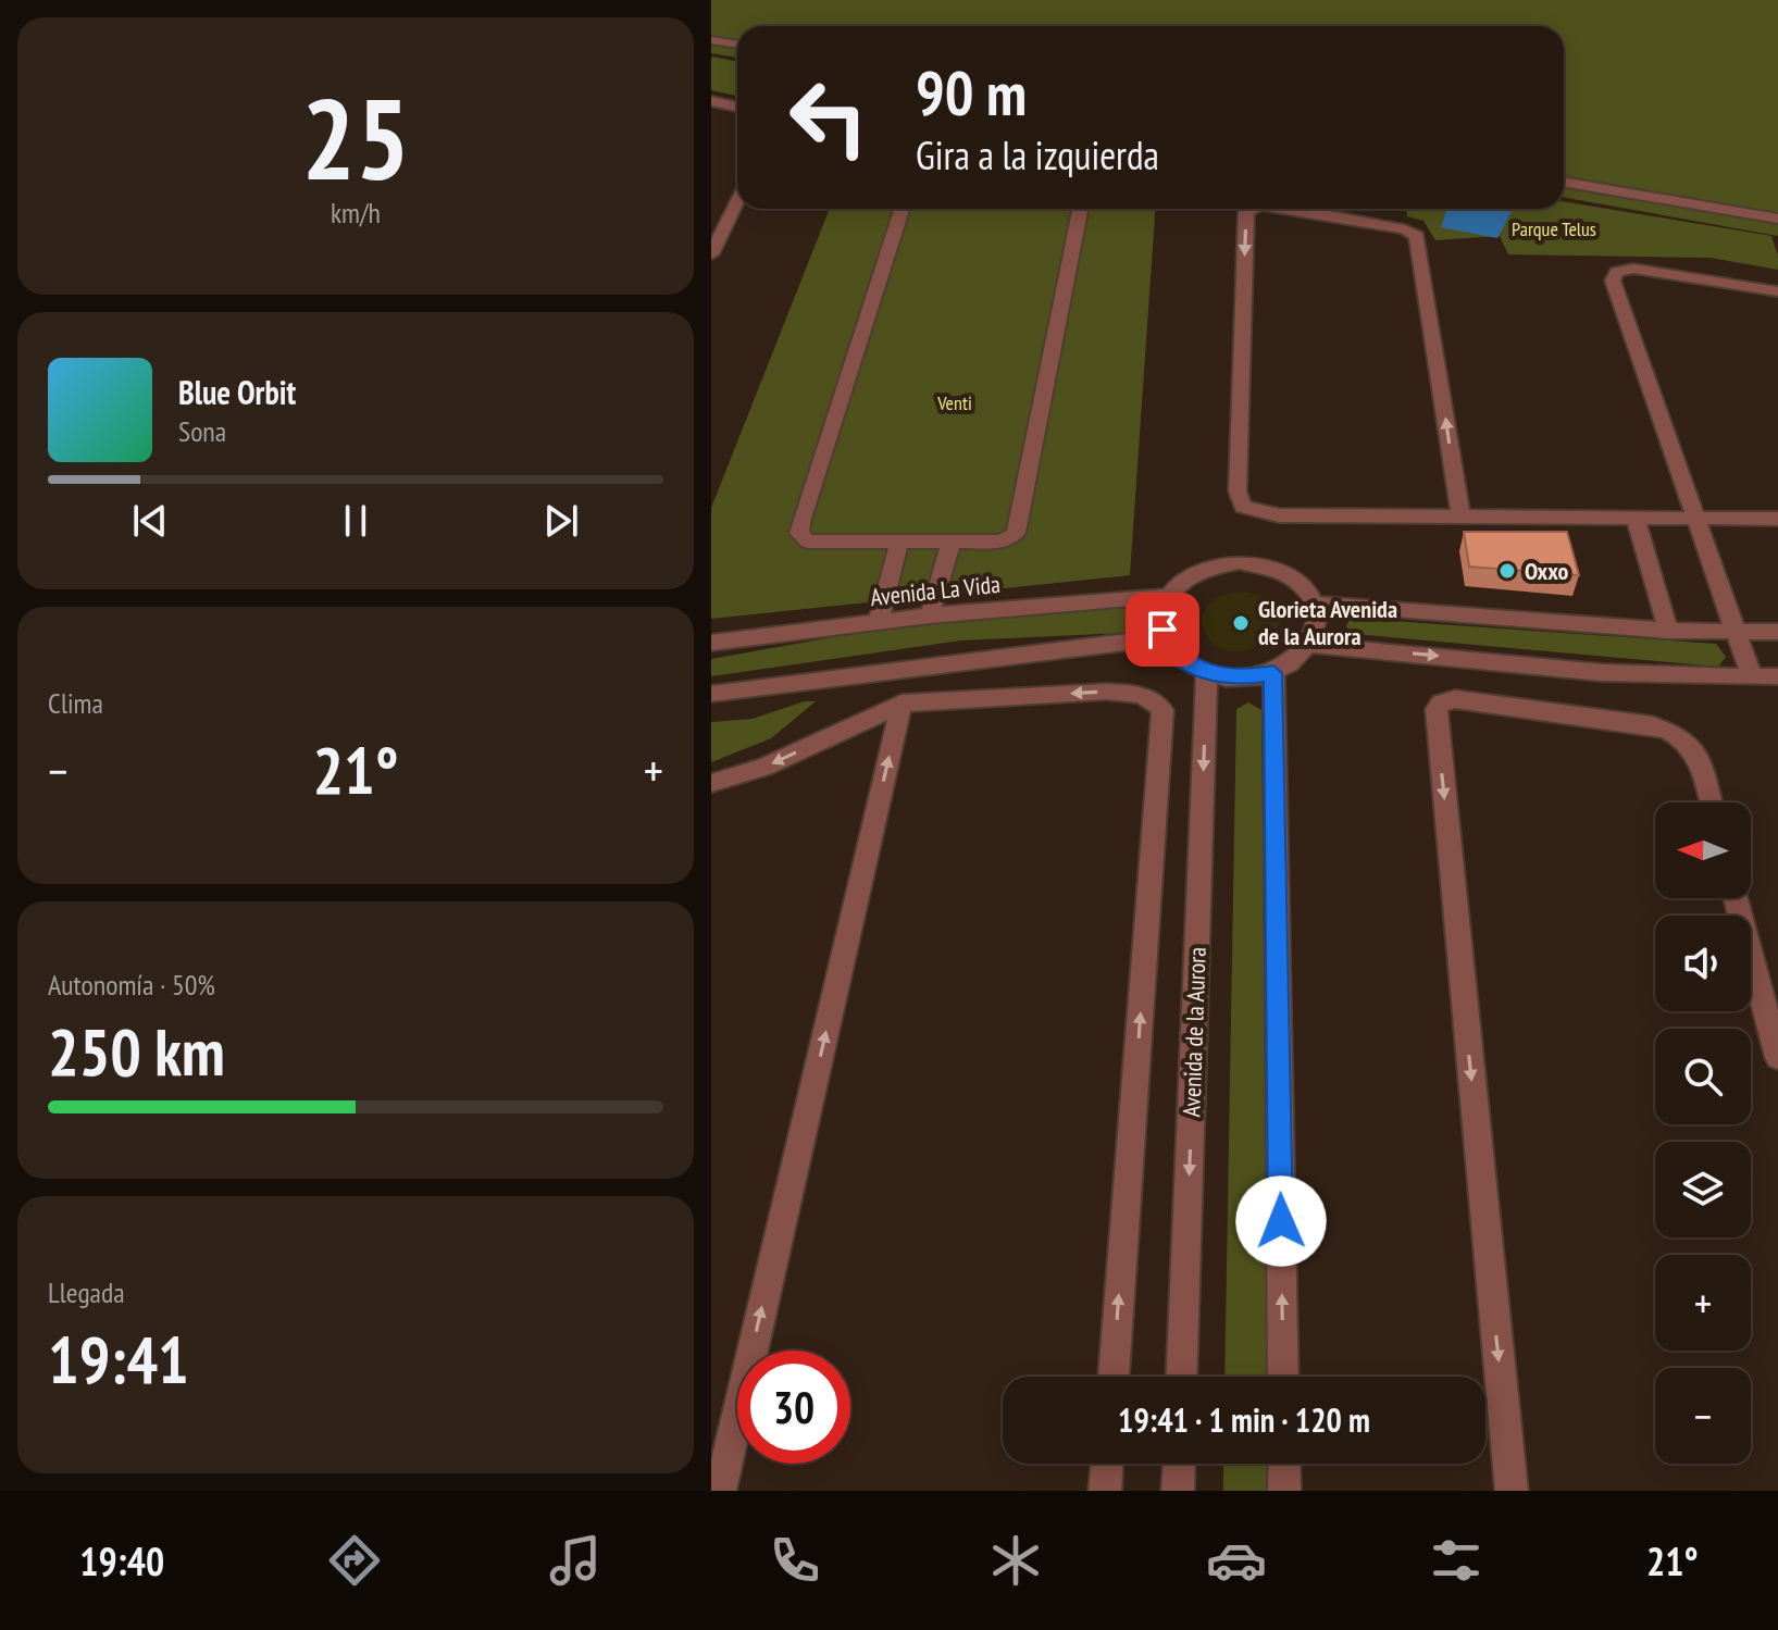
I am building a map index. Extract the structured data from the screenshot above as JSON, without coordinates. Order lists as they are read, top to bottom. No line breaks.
{"streets":{"street":["Avenida La Vida","Avenida de la Aurora"]},"crossings":[["Avenida La Vida","Avenida de la Aurora"]],"parks":["Parque Telus","Venti"],"places":["Oxxo","Glorieta Avenida de la Aurora"],"north":"left","page":{"tile":[["25","km/h"],"Clima",["Autonomía · 50%","250 km"],["Llegada","19:41"]],"turn":["90 m","Gira a la izquierda"],"song":["Blue Orbit","Sona"],"heat":["−","21°","+"],"map_buttons":["+","−"],"limit":"30","trip":"19:41 · 1 min · 120 m","tabs":["19:40","21°"]}}
